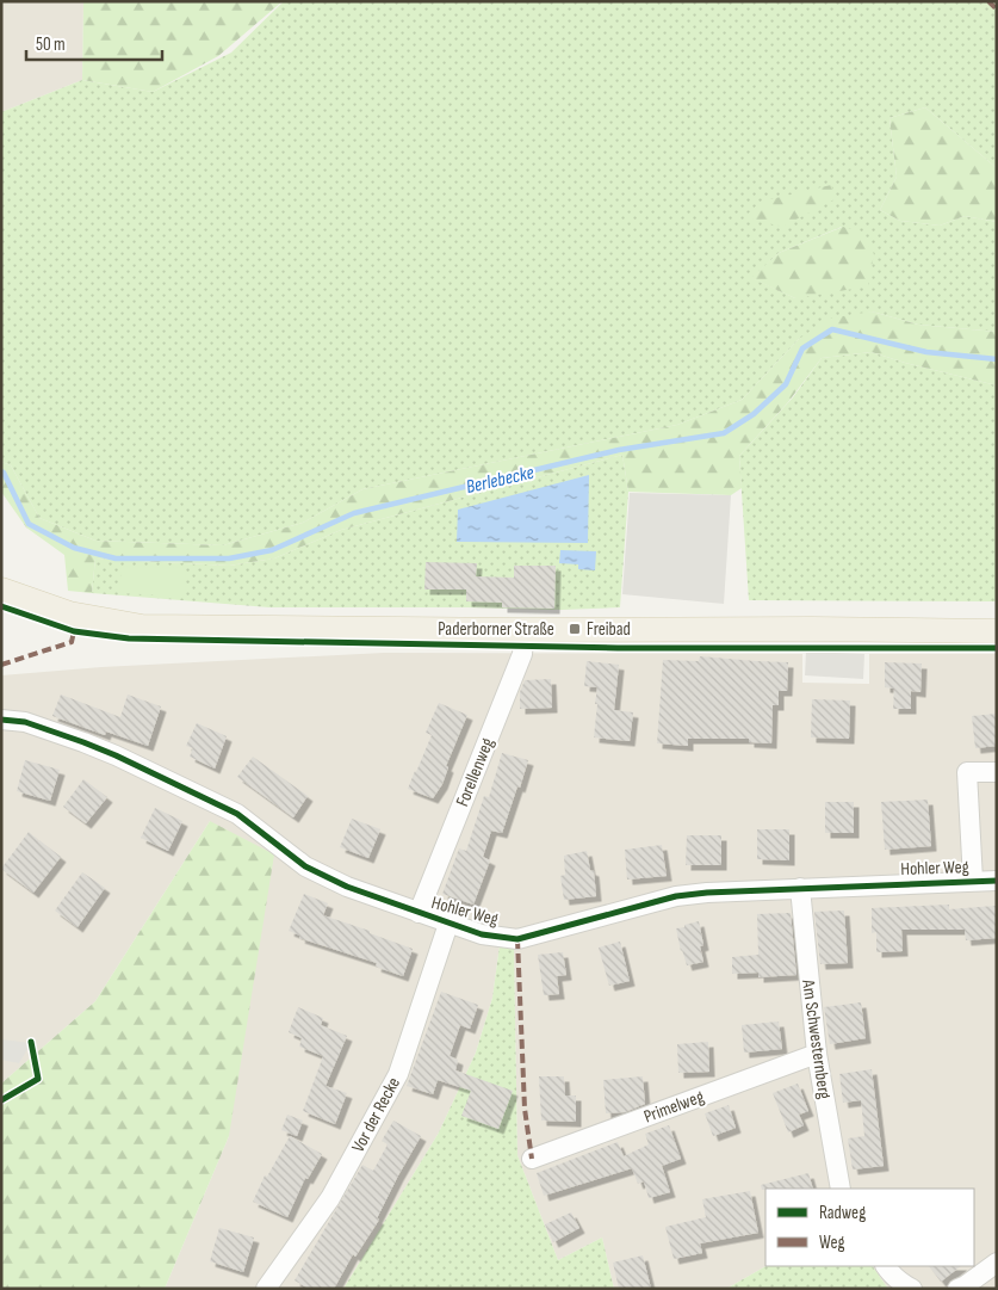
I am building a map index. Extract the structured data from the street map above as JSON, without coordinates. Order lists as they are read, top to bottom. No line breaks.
{"streets":{"main road":["Paderborner Straße"],"street":["Forellenweg","Hohler Weg","Am Schwesternberg","Primelweg","Vor der Recke"]},"crossings":[["Paderborner Straße","Forellenweg"],["Forellenweg","Hohler Weg"],["Hohler Weg","Am Schwesternberg"],["Hohler Weg","Vor der Recke"],["Am Schwesternberg","Primelweg"]],"water":["Berlebecke"],"places":{"transit":["Freibad"]},"legend":["Radweg","Weg"],"scale_bar":"50 m"}
